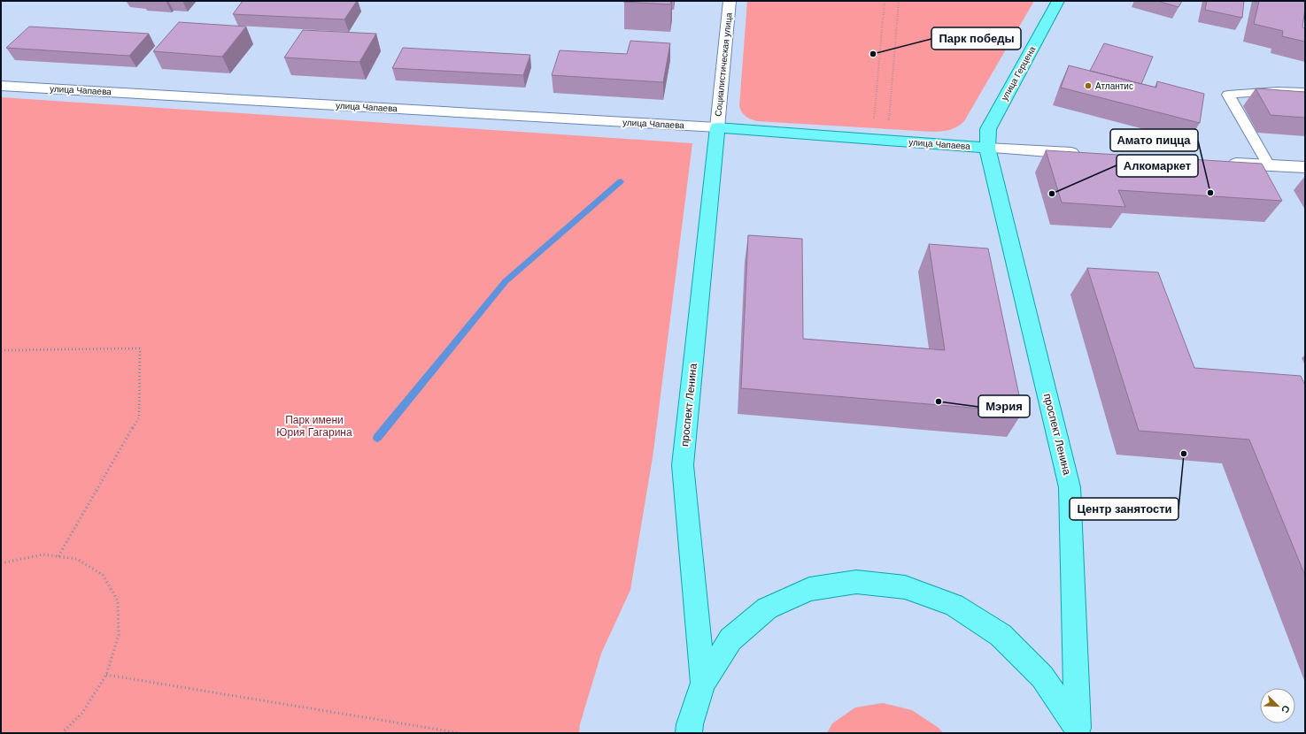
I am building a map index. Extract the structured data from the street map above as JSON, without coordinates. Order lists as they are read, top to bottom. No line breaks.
{"streets":{"main road":["улица Герцена","улица Чапаева","проспект Ленина"],"street":["Социалистическая улица"]},"crossings":[["Социалистическая улица","улица Чапаева"],["Социалистическая улица","проспект Ленина"],["улица Герцена","улица Чапаева"],["улица Герцена","проспект Ленина"],["улица Чапаева","проспект Ленина"]],"parks":["Парк имени Юрия Гагарина"],"places":["Парк победы","Атлантис","Амато пицца","Алкомаркет","Мэрия","Центр занятости"],"north":"bottom right"}
